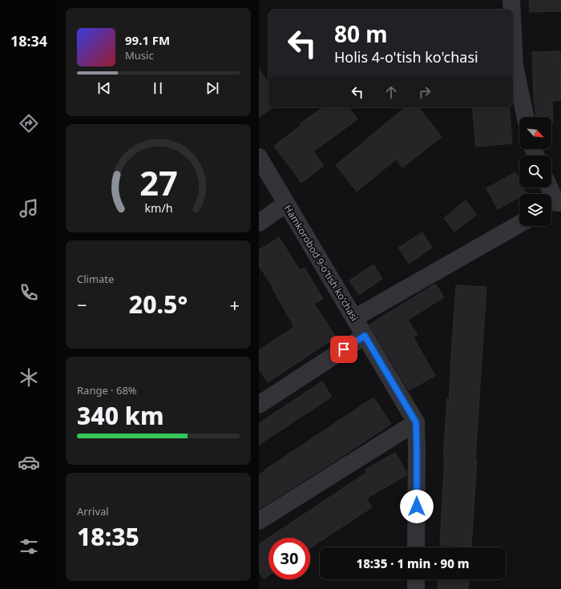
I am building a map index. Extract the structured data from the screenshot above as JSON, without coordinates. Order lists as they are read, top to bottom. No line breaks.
{"streets":{"street":["Hamkorobod 9-o'tish ko'chasi"]},"north":"bottom right","page":{"tabs":"18:34","turn":["80 m","Holis 4-o'tish ko'chasi"],"song":["99.1 FM","Music"],"tile":["Climate",["Range · 68%","340 km"],["Arrival","18:35"]],"heat":["−","20.5°","+"],"limit":"30","trip":"18:35 · 1 min · 90 m","gauge":["27","km/h"]}}
